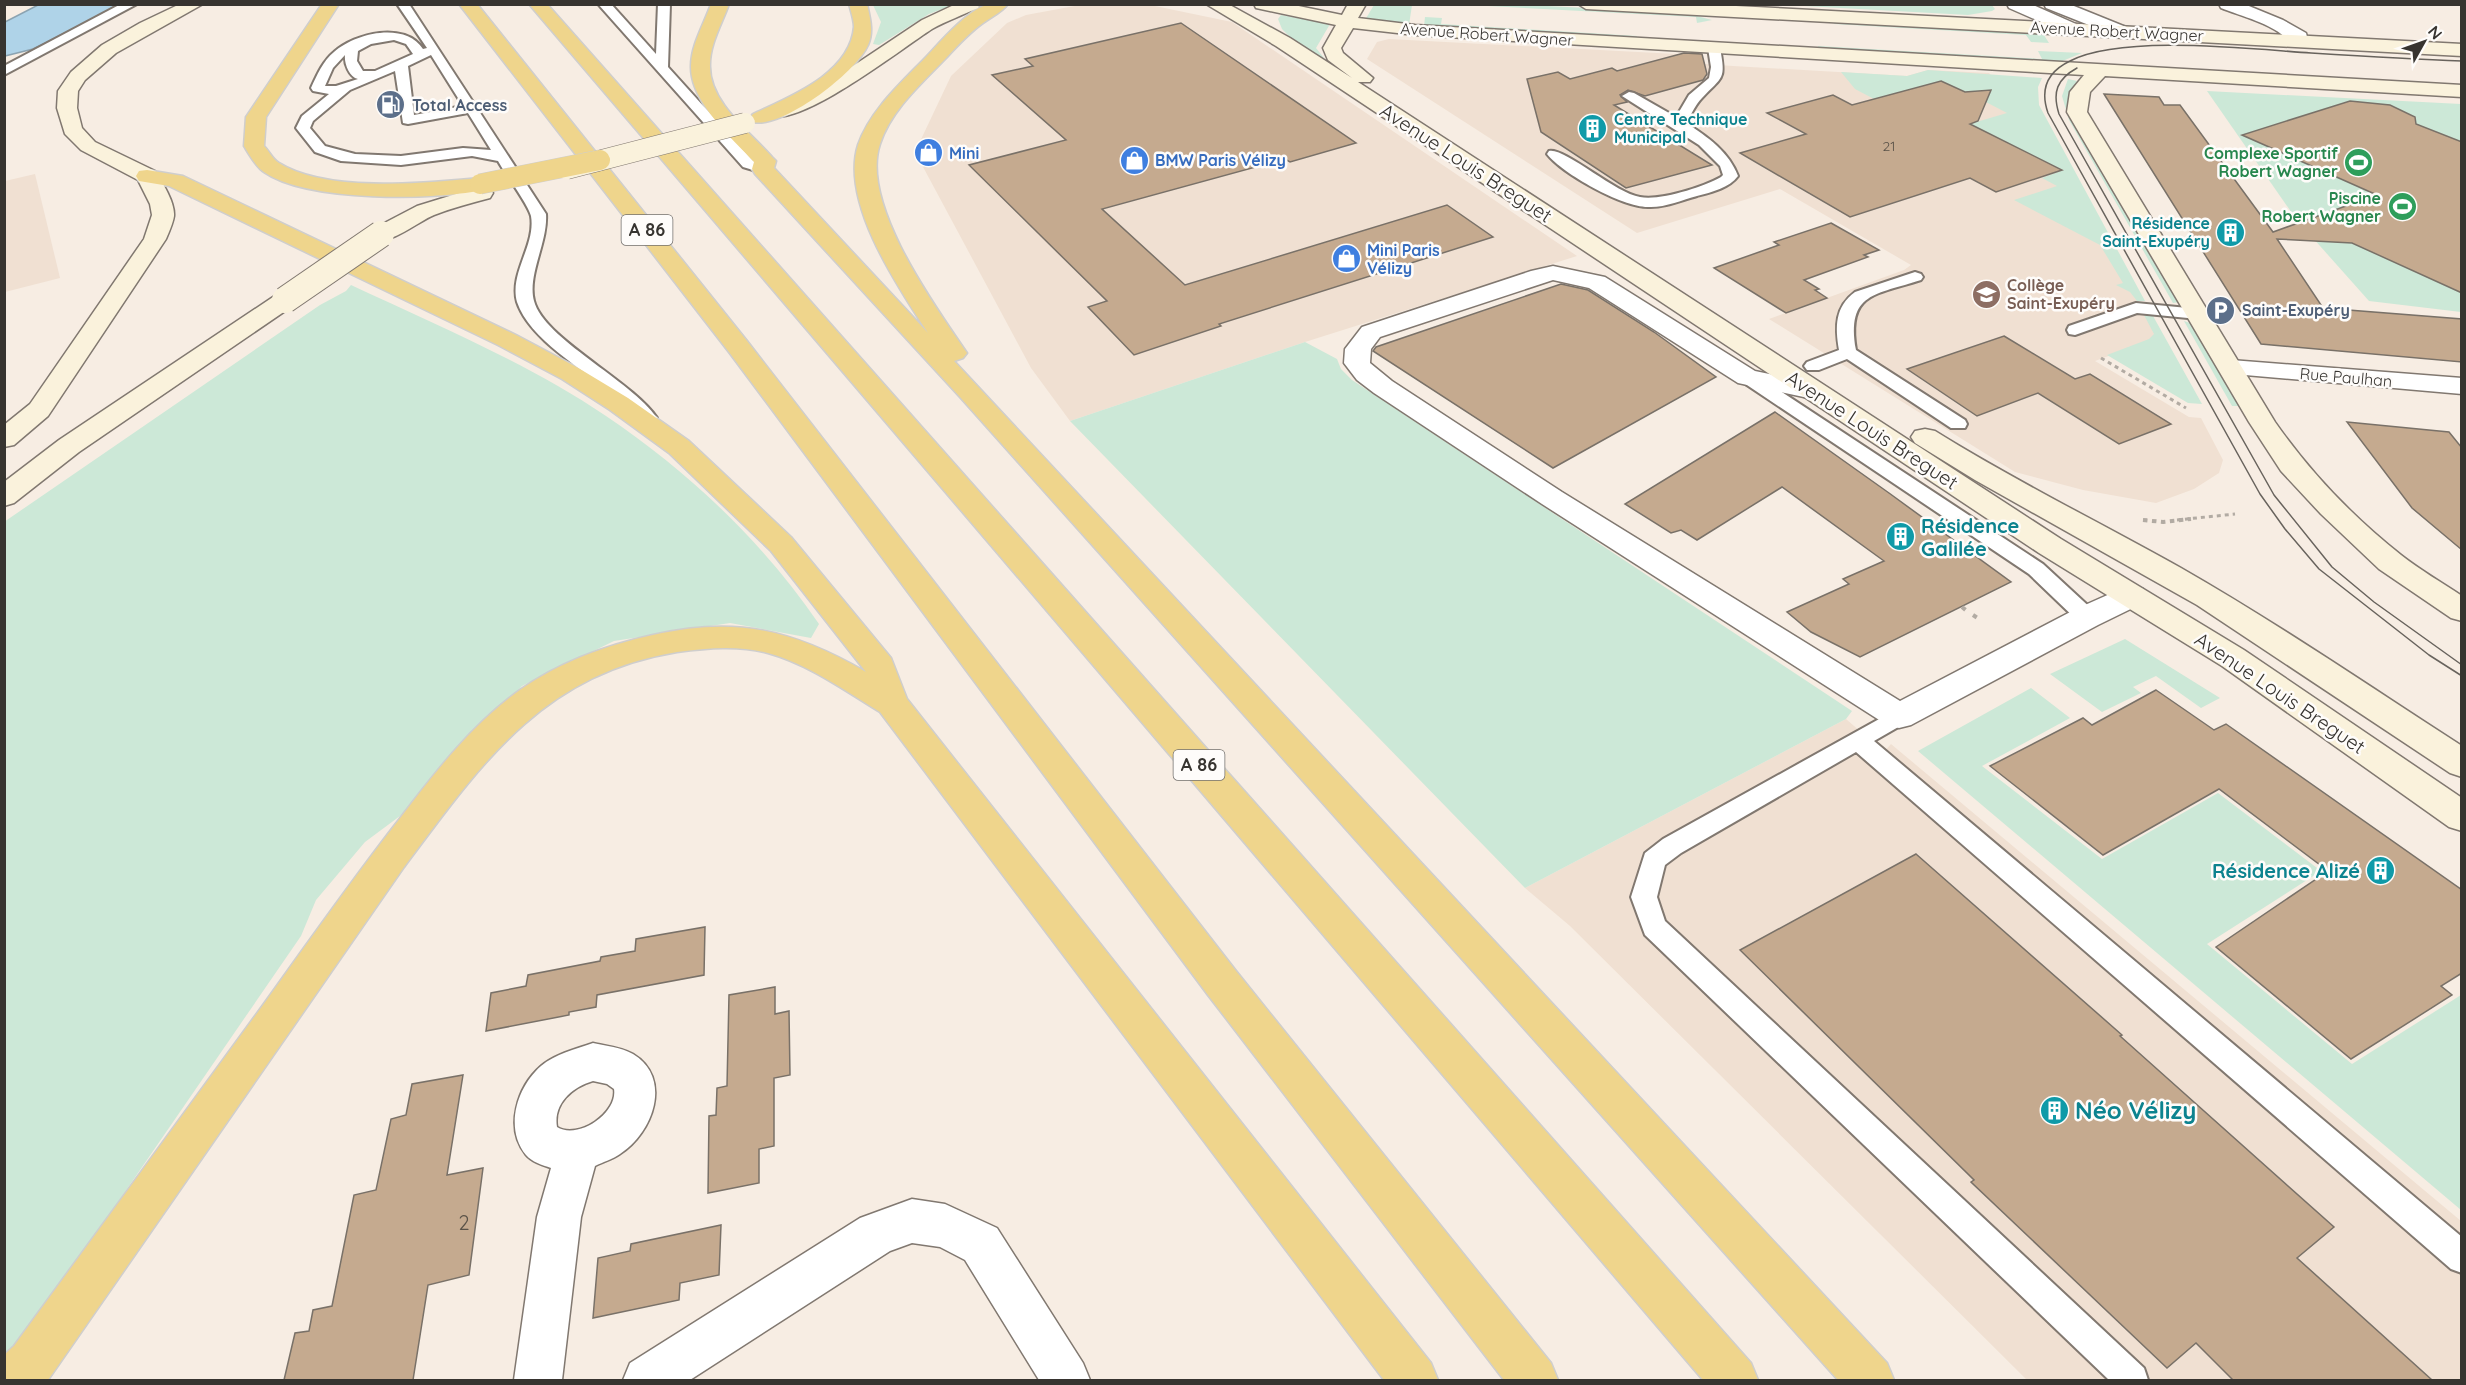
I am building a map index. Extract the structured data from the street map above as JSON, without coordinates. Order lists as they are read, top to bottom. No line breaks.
{"streets":{"highway":["A 86"],"main road":["Avenue Robert Wagner","Avenue Louis Breguet"],"street":["Rue Paulhan"]},"places":{"fuel station":["Total Access"],"building":["Centre Technique Municipal","Résidence Saint-Exupéry","Résidence Galilée","Résidence Alizé","Néo Vélizy"],"shop":["Mini","BMW Paris Vélizy","Mini Paris Vélizy"],"sports":["Complexe Sportif Robert Wagner","Piscine Robert Wagner"],"school or university":["Collège Saint-Exupéry"],"parking":["Saint-Exupéry"]},"house_numbers":["21","2"],"north":"top right"}
